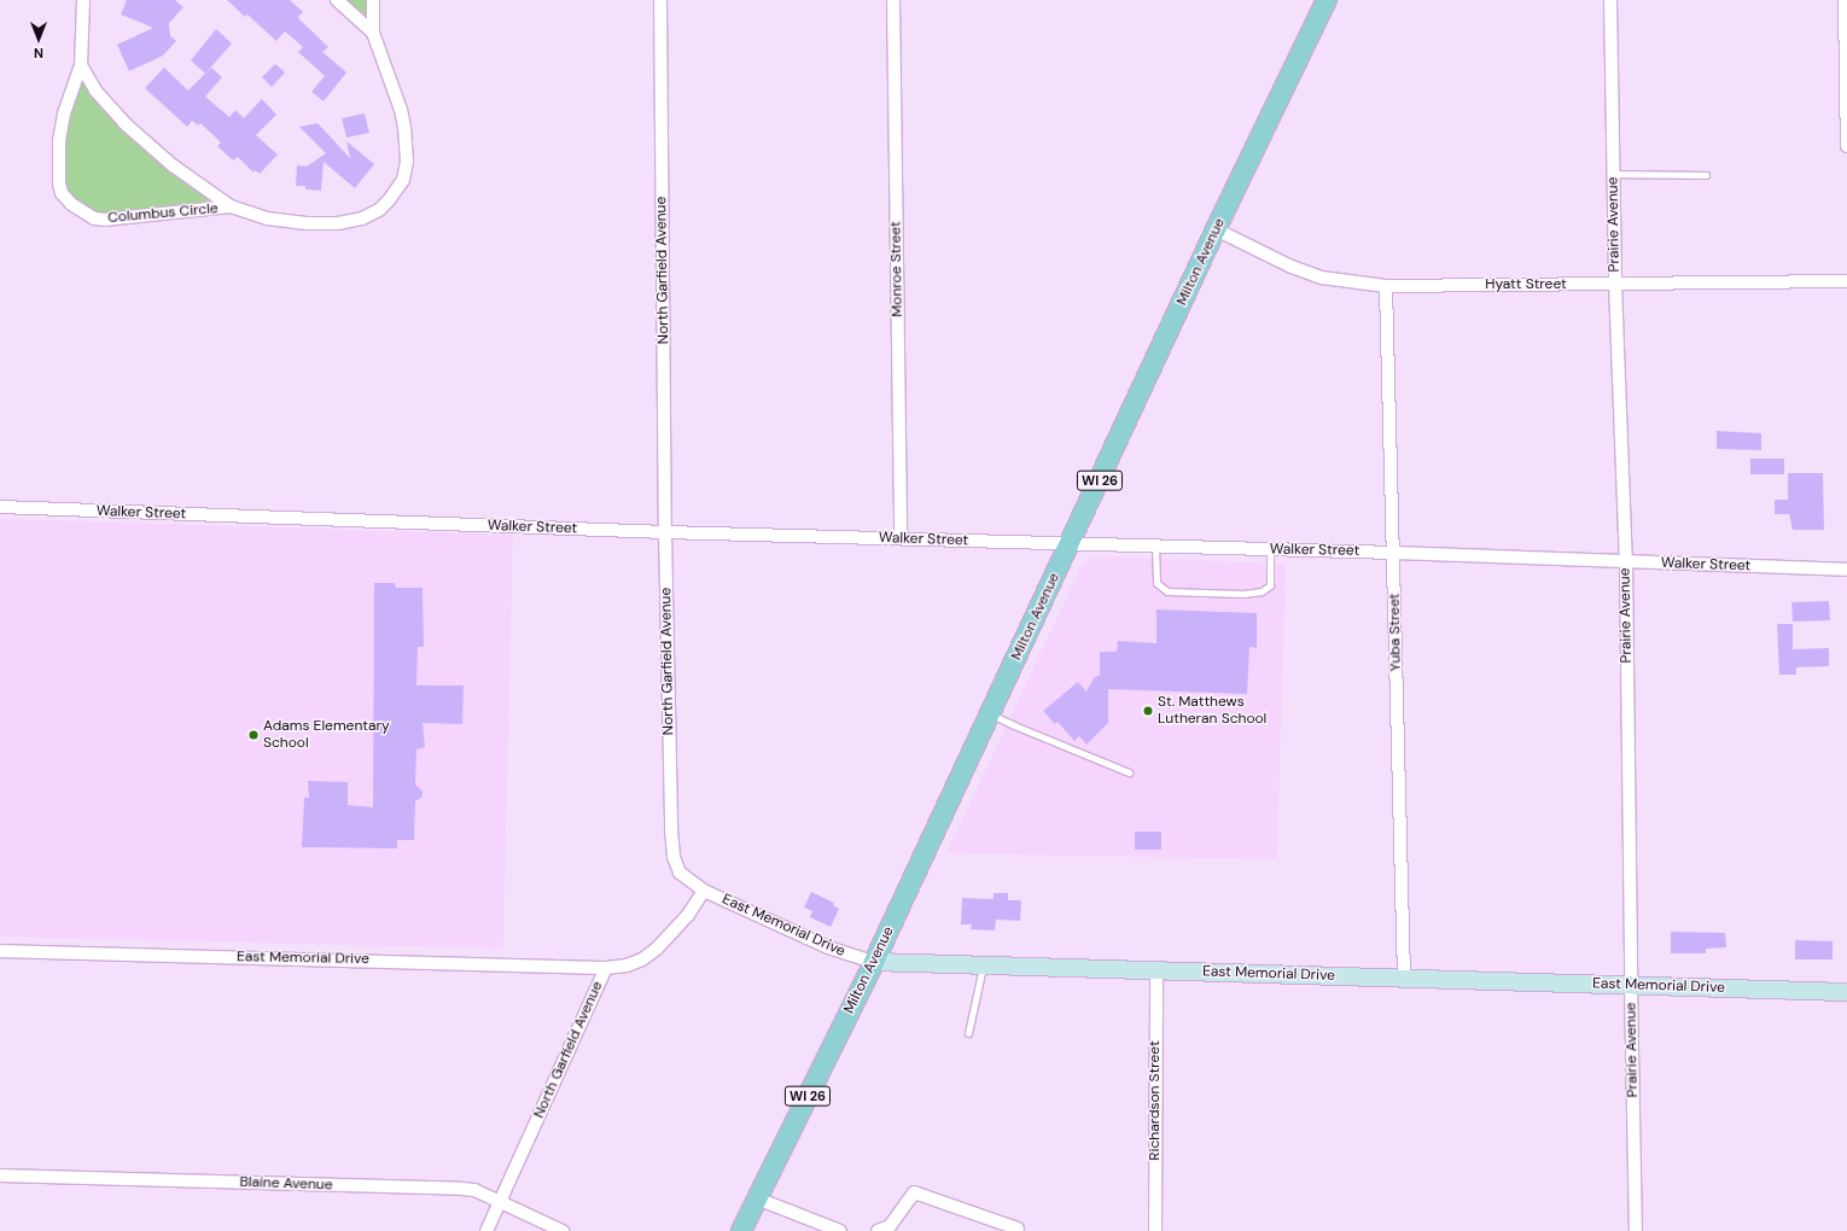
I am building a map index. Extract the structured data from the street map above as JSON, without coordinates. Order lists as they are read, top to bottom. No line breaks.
{"streets":{"main road":["Milton Avenue","WI 26","East Memorial Drive"],"street":["Columbus Circle","Prairie Avenue","Monroe Street","North Garfield Avenue","Hyatt Street","Walker Street","Yuba Street","Richardson Street","Blaine Avenue"]},"crossings":[["Prairie Avenue","Hyatt Street"],["Prairie Avenue","Walker Street"],["Prairie Avenue","East Memorial Drive"],["Milton Avenue","Hyatt Street"],["Milton Avenue","Walker Street"],["Milton Avenue","East Memorial Drive"],["Monroe Street","Walker Street"],["North Garfield Avenue","Walker Street"],["North Garfield Avenue","East Memorial Drive"],["North Garfield Avenue","Blaine Avenue"],["Hyatt Street","Yuba Street"],["Walker Street","Yuba Street"],["Yuba Street","East Memorial Drive"],["East Memorial Drive","Richardson Street"]],"places":["St. Matthews Lutheran School","Adams Elementary School"],"north":"bottom"}
